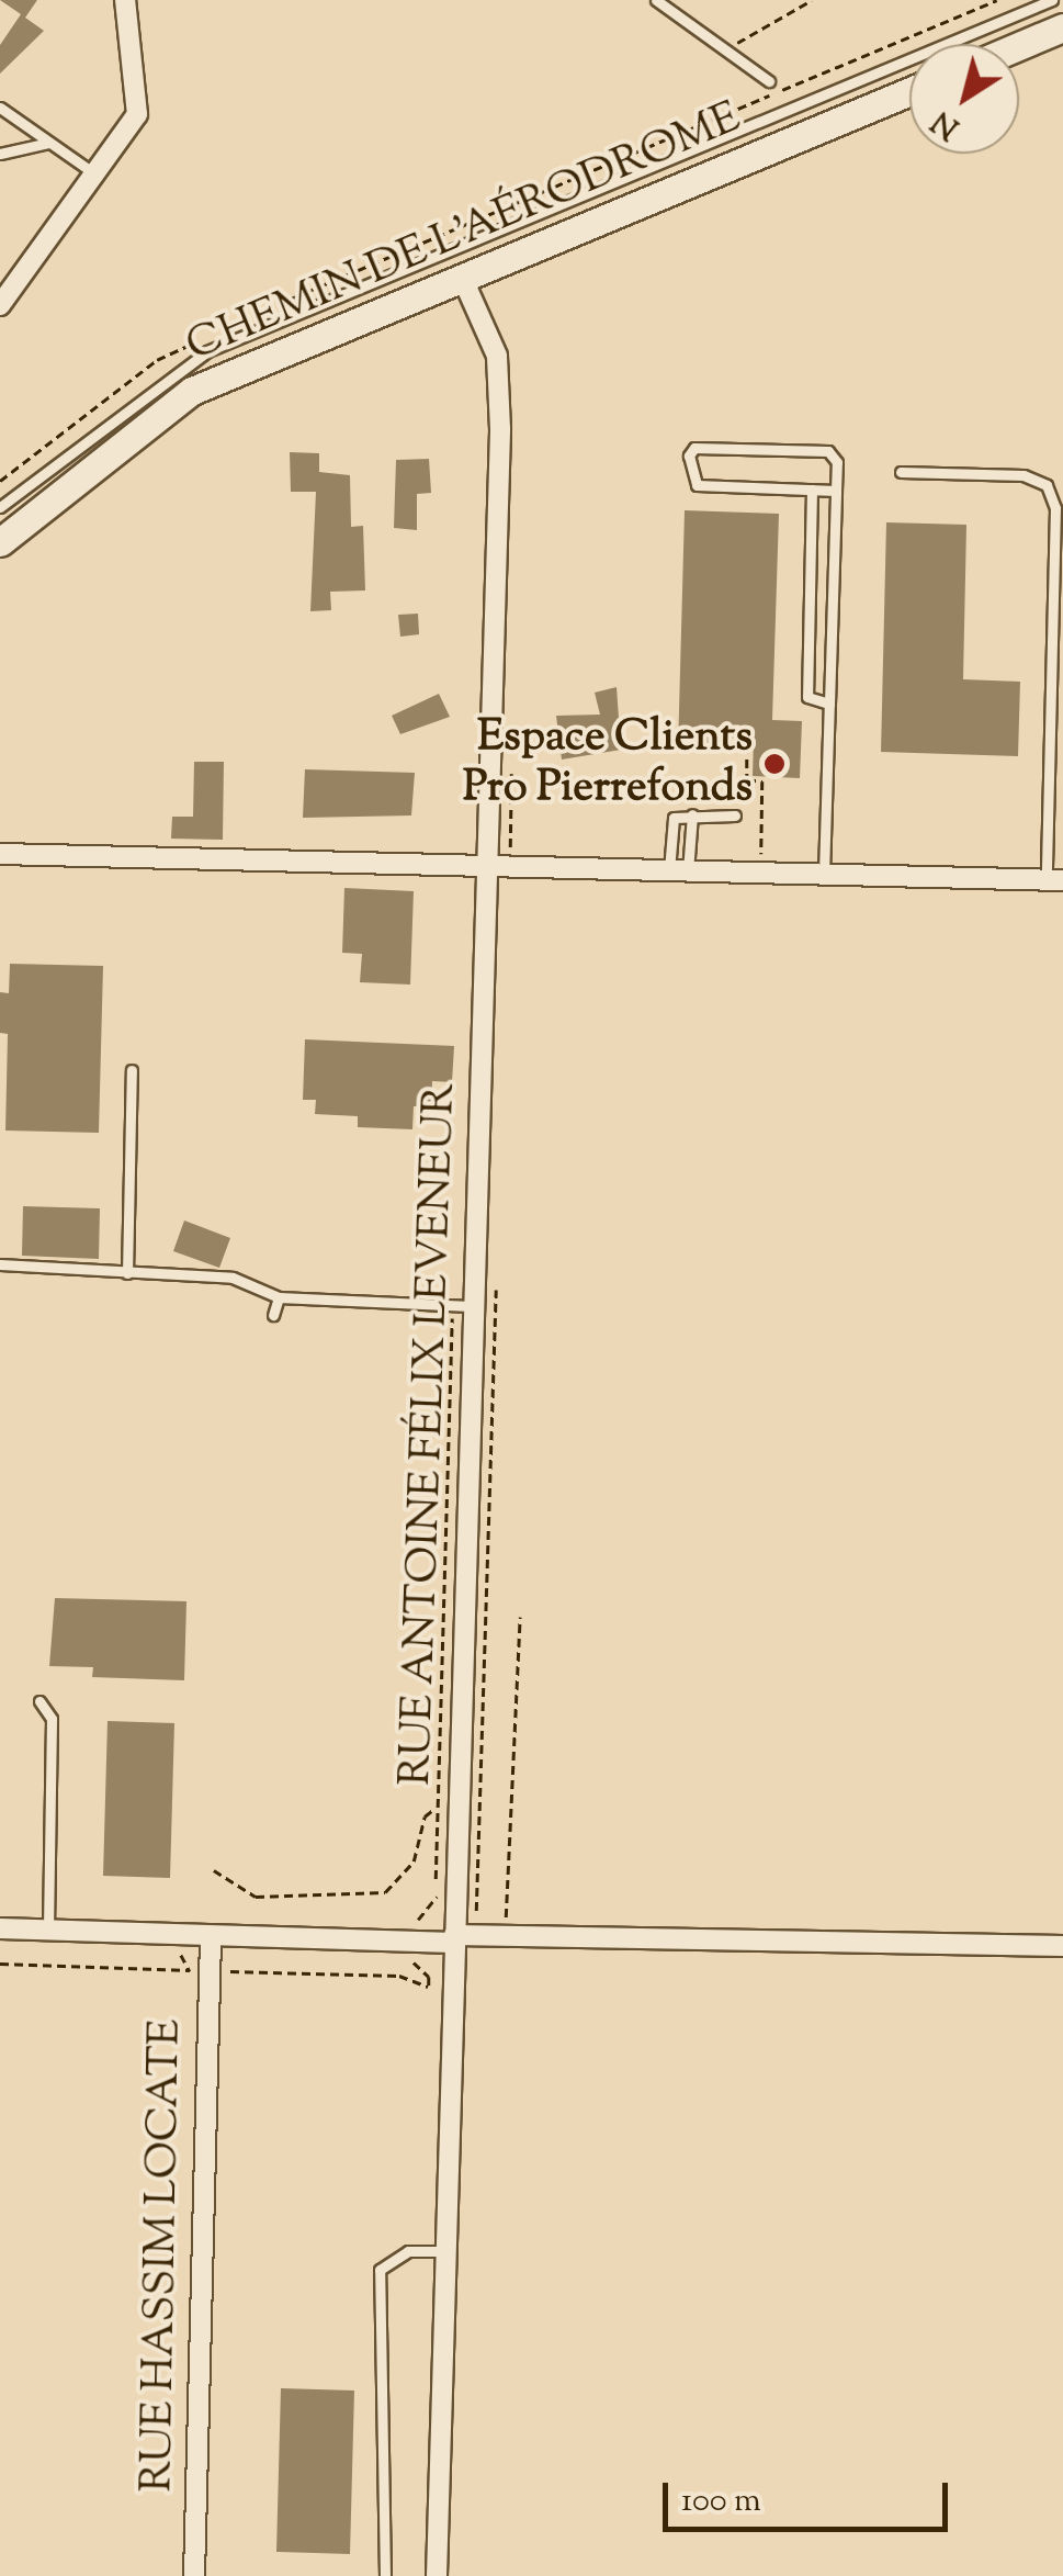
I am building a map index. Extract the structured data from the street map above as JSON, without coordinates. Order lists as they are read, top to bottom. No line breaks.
{"streets":{"main road":["CHEMIN DE L'AÉRODROME"],"street":["RUE ANTOINE FÉLIX LEVENEUR","RUE HASSIM LOCATE"]},"crossings":[["CHEMIN DE L'AÉRODROME","RUE ANTOINE FÉLIX LEVENEUR"]],"places":["Espace Clients Pro Pierrefonds"],"scale_bar":"100 m","north":"bottom left"}
